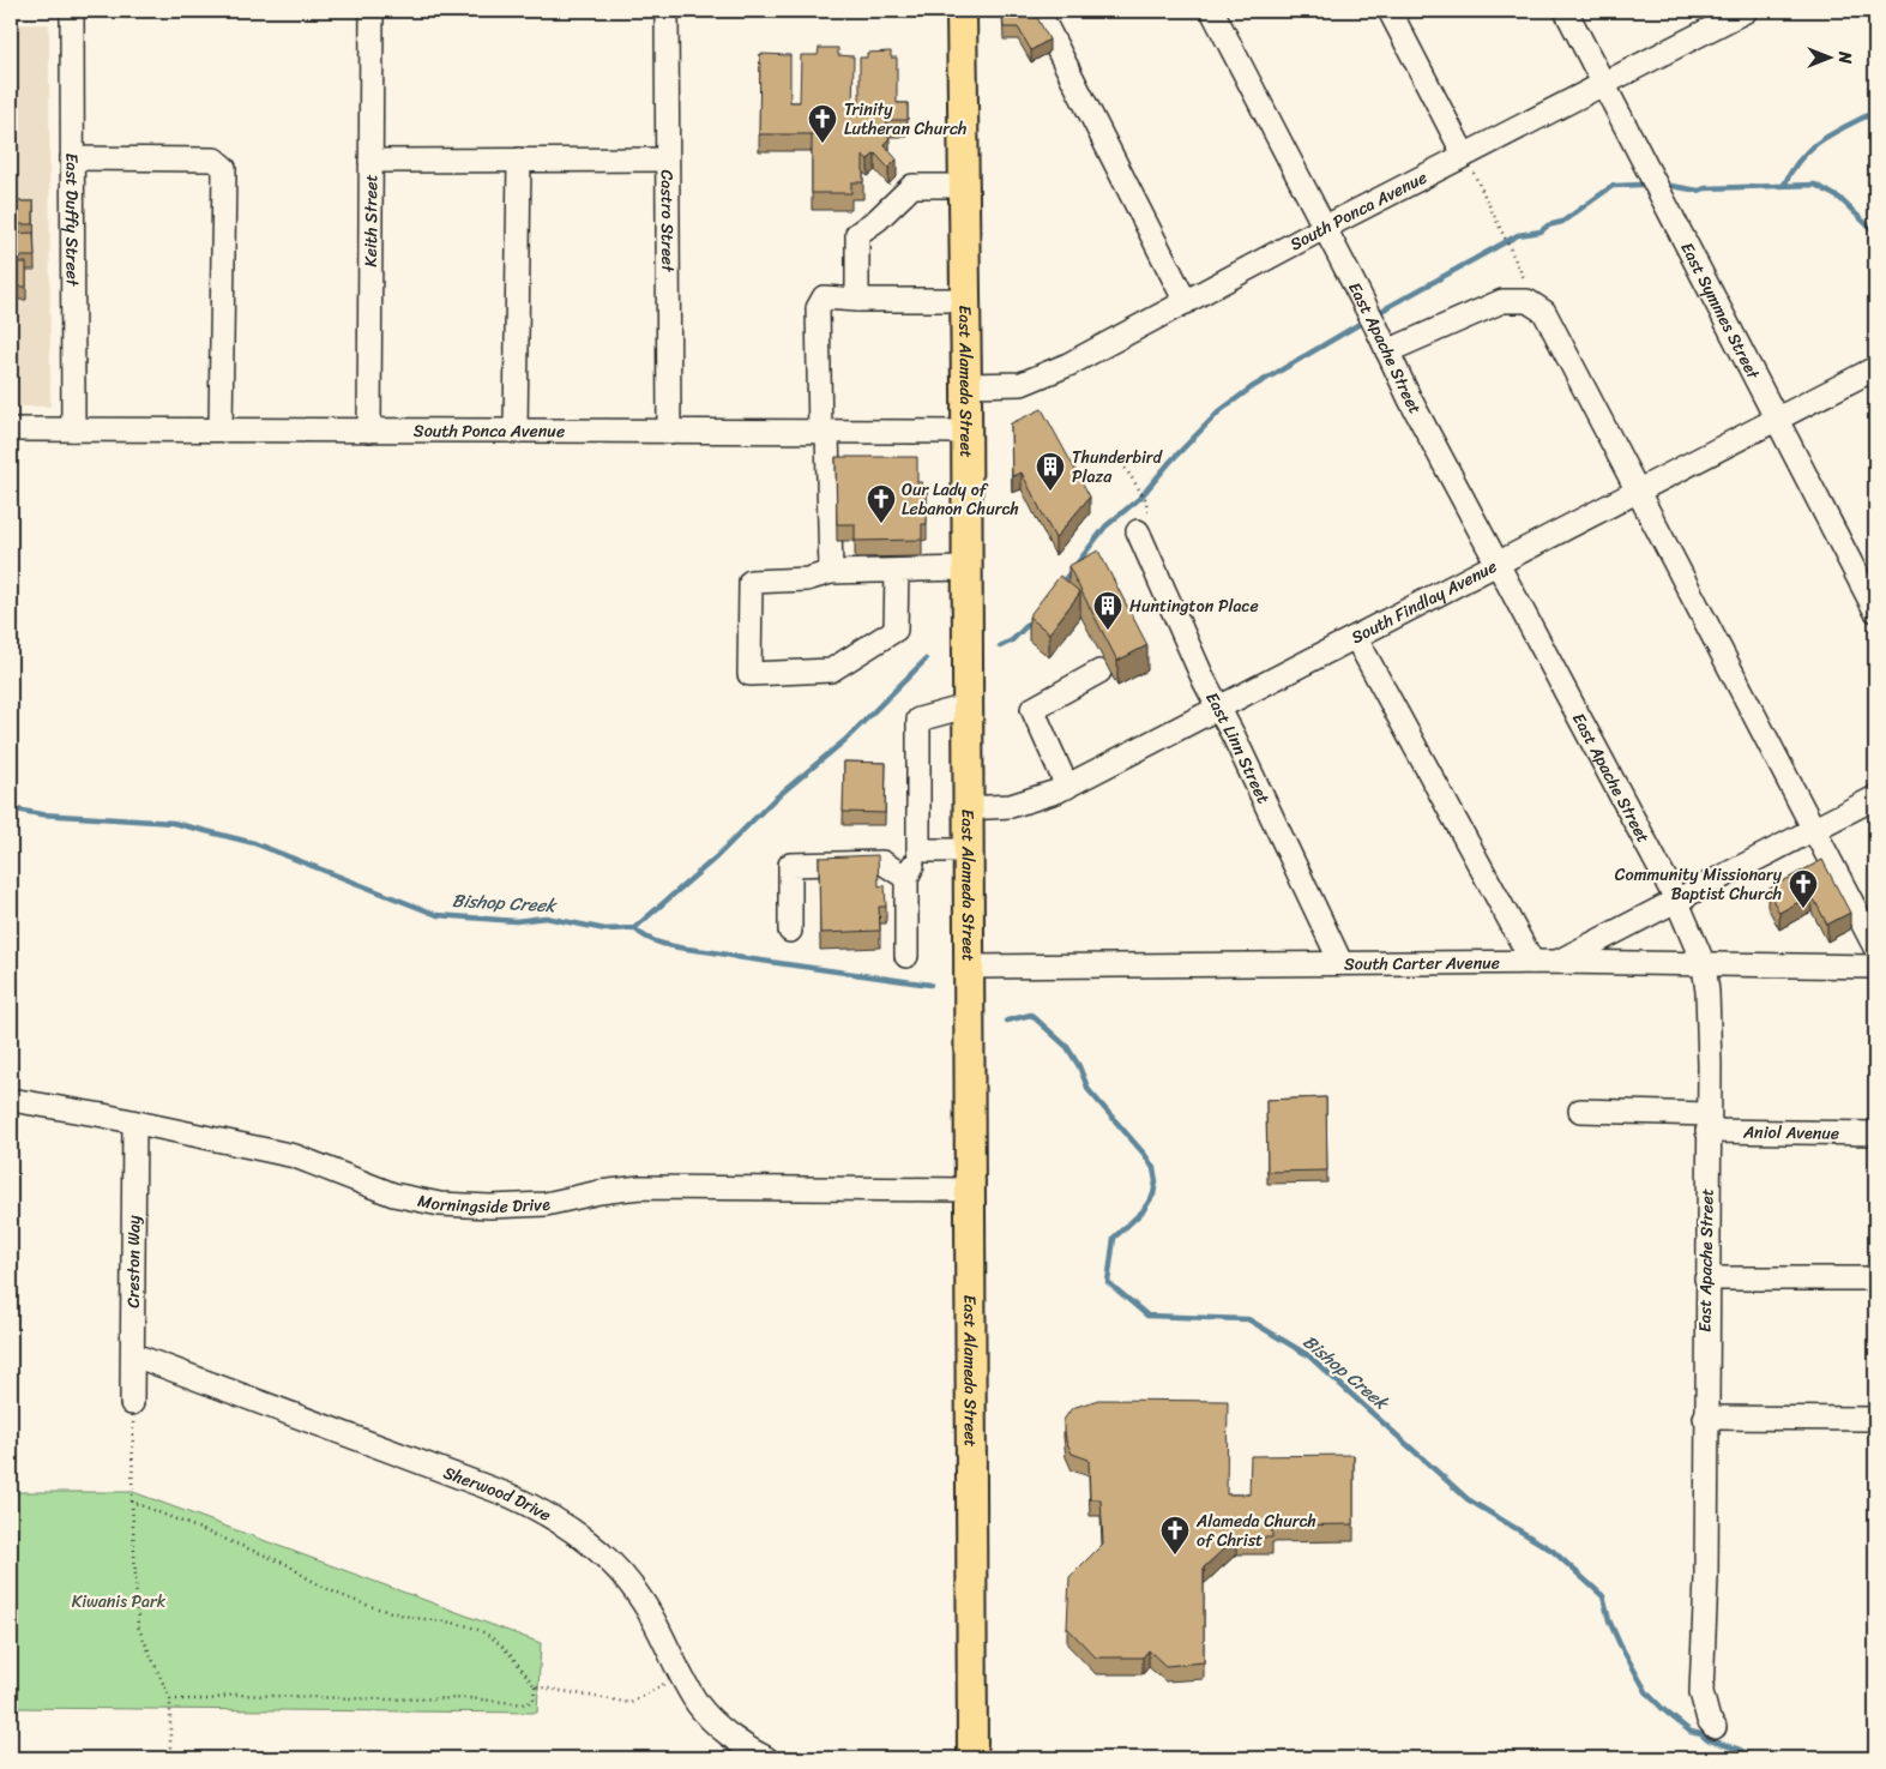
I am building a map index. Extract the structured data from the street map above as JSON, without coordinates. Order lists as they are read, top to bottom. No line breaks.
{"streets":{"main road":["East Alameda Street"],"street":["South Ponca Avenue","East Duffy Street","Keith Street","Castro Street","East Symmes Street","East Apache Street","South Findlay Avenue","East Linn Street","South Carter Avenue","Aniol Avenue","Morningside Drive","Creston Way","Sherwood Drive"]},"crossings":[["South Ponca Avenue","East Duffy Street"],["South Ponca Avenue","Keith Street"],["South Ponca Avenue","Castro Street"],["South Ponca Avenue","East Symmes Street"],["South Ponca Avenue","East Apache Street"],["South Ponca Avenue","East Alameda Street"],["East Symmes Street","South Findlay Avenue"],["East Apache Street","South Findlay Avenue"],["East Apache Street","South Carter Avenue"],["East Apache Street","Aniol Avenue"],["East Alameda Street","South Findlay Avenue"],["East Alameda Street","South Carter Avenue"],["East Alameda Street","Morningside Drive"],["South Findlay Avenue","East Linn Street"],["East Linn Street","South Carter Avenue"],["Morningside Drive","Creston Way"],["Creston Way","Sherwood Drive"]],"water":["Bishop Creek"],"parks":["Kiwanis Park"],"places":{"church":["Trinity Lutheran Church","Our Lady of Lebanon Church","Community Missionary Baptist Church","Alameda Church of Christ"],"building":["Thunderbird Plaza","Huntington Place"]},"north":"right"}
